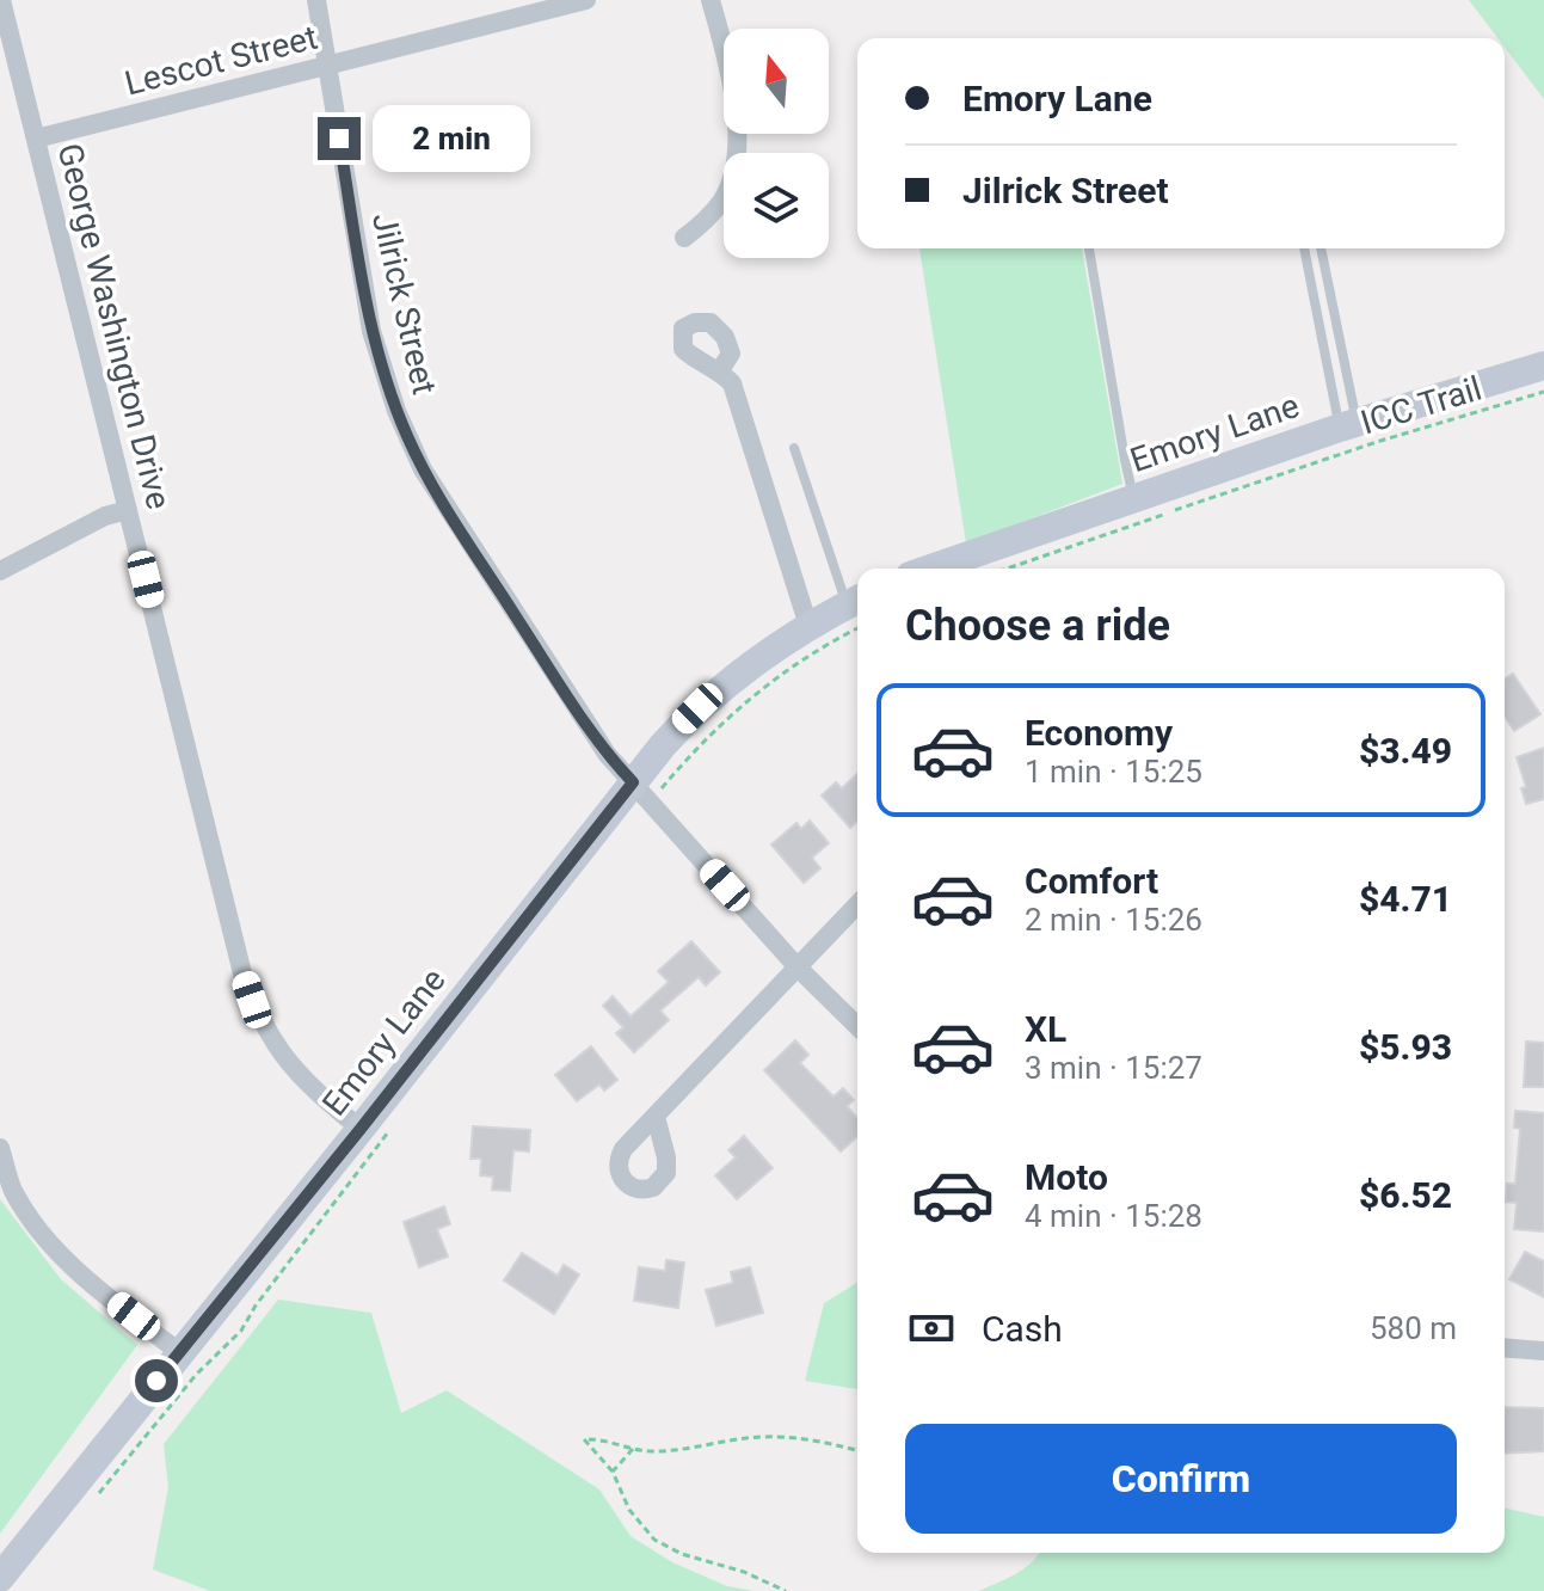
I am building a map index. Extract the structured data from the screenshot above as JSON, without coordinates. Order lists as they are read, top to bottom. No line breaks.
{"streets":{"street":["Lescot Street","Jilrick Street","George Washington Drive","Emory Lane"],"path":["ICC Trail"]},"crossings":[["Lescot Street","Jilrick Street"],["Lescot Street","George Washington Drive"],["Jilrick Street","Emory Lane"],["George Washington Drive","Emory Lane"]],"north":"top","page":{"banner":["Emory Lane","Jilrick Street"],"bubble":"2 min","heading":"Choose a ride","list":[{"name":"Economy","note":"1 min · 15:25","value":"$3.49"},{"name":"Comfort","note":"2 min · 15:26","value":"$4.71"},{"name":"XL","note":"3 min · 15:27","value":"$5.93"},{"name":"Moto","note":"4 min · 15:28","value":"$6.52"}],"pay":["Cash","580 m"],"buttons":"Confirm"}}
